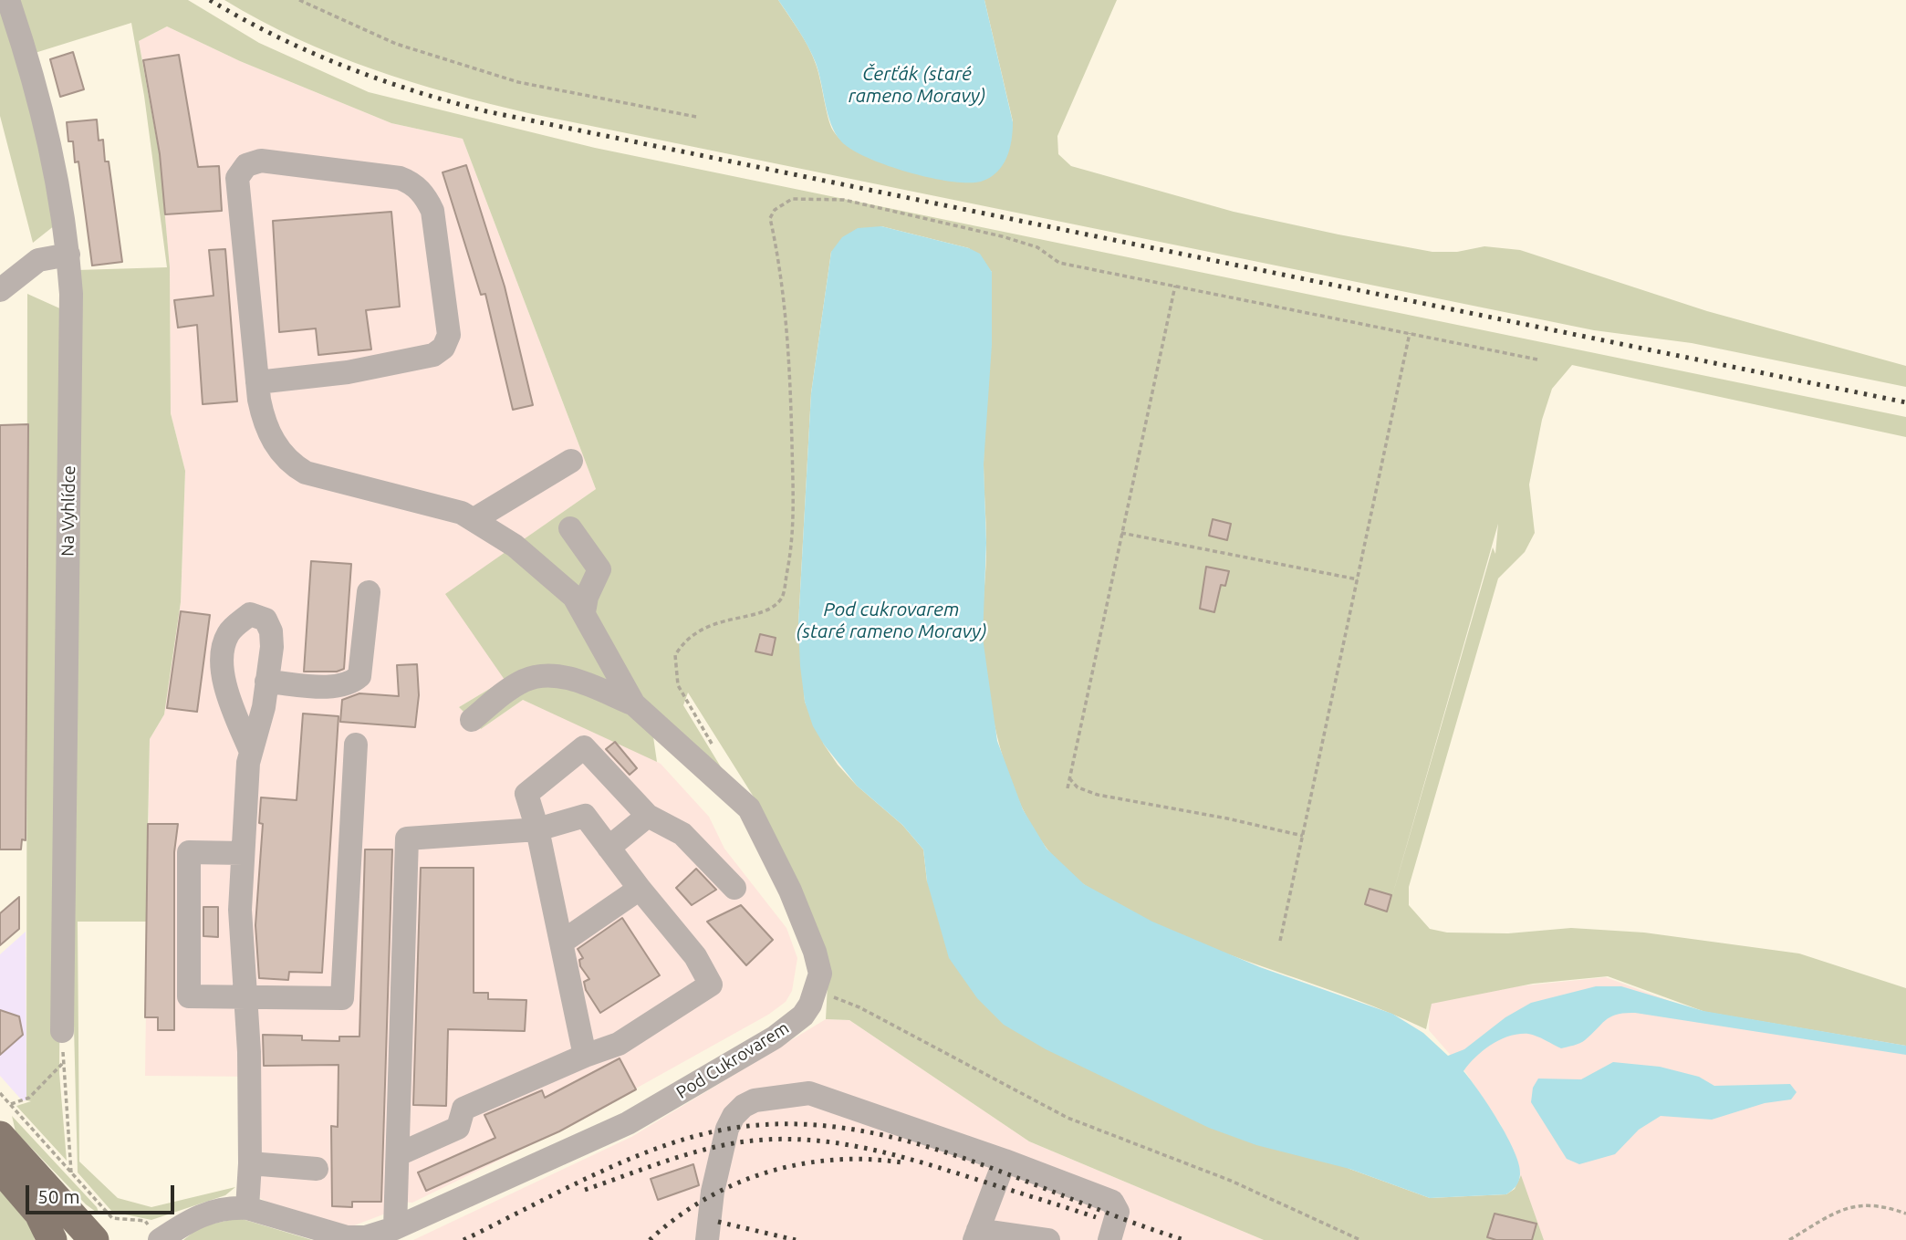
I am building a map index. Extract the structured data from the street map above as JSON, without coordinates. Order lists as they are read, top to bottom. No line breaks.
{"streets":{"street":["Na Vyhlídce","Pod Cukrovarem"]},"water":["Čerťák (staré rameno Moravy)","Pod cukrovarem (staré rameno Moravy)"],"scale_bar":"50 m"}
